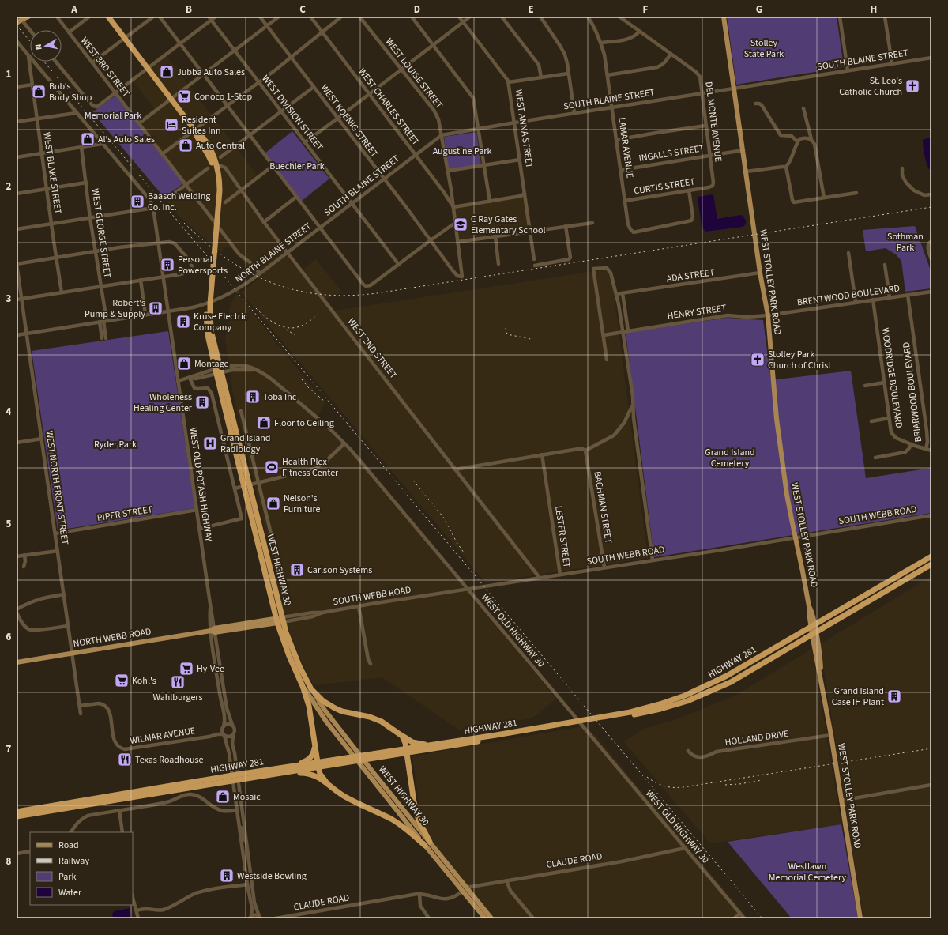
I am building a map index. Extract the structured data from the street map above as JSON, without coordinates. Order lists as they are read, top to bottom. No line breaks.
{"streets":{"highway":["WEST 2ND STREET","WEST HIGHWAY 30","HIGHWAY 281"],"main road":["WEST STOLLEY PARK ROAD","SOUTH WEBB ROAD","NORTH WEBB ROAD"],"street":["SOUTH BLAINE STREET","WEST 3RD STREET","WEST LOUISE STREET","WEST CHARLES STREET","WEST DIVISION STREET","WEST KOENIG STREET","DEL MONTE AVENUE","WEST ANNA STREET","LAMAR AVENUE","INGALLS STREET","WEST BLAKE STREET","CURTIS STREET","WEST GEORGE STREET","NORTH BLAINE STREET","ADA STREET","BRENTWOOD BOULEVARD","HENRY STREET","WOODRIDGE BOULEVARD","BRIARWOOD BOULEVARD","WEST OLD POTASH HIGHWAY","WEST NORTH FRONT STREET","BACHMAN STREET","PIPER STREET","LESTER STREET","WEST OLD HIGHWAY 30","WILMAR AVENUE","HOLLAND DRIVE","CLAUDE ROAD"]},"crossings":[["SOUTH BLAINE STREET","WEST LOUISE STREET"],["SOUTH BLAINE STREET","WEST CHARLES STREET"],["SOUTH BLAINE STREET","WEST DIVISION STREET"],["SOUTH BLAINE STREET","WEST KOENIG STREET"],["SOUTH BLAINE STREET","DEL MONTE AVENUE"],["SOUTH BLAINE STREET","WEST ANNA STREET"],["SOUTH BLAINE STREET","LAMAR AVENUE"],["SOUTH BLAINE STREET","NORTH BLAINE STREET"],["SOUTH BLAINE STREET","WEST STOLLEY PARK ROAD"],["WEST 3RD STREET","NORTH BLAINE STREET"],["WEST LOUISE STREET","WEST CHARLES STREET"],["WEST LOUISE STREET","WEST KOENIG STREET"],["DEL MONTE AVENUE","INGALLS STREET"],["DEL MONTE AVENUE","CURTIS STREET"],["LAMAR AVENUE","INGALLS STREET"],["LAMAR AVENUE","CURTIS STREET"],["INGALLS STREET","WEST STOLLEY PARK ROAD"],["WEST GEORGE STREET","NORTH BLAINE STREET"],["NORTH BLAINE STREET","WEST 2ND STREET"],["NORTH BLAINE STREET","WEST OLD POTASH HIGHWAY"],["NORTH BLAINE STREET","WEST NORTH FRONT STREET"],["ADA STREET","WEST STOLLEY PARK ROAD"],["WEST STOLLEY PARK ROAD","BRENTWOOD BOULEVARD"],["WEST STOLLEY PARK ROAD","HENRY STREET"],["WEST STOLLEY PARK ROAD","SOUTH WEBB ROAD"],["WEST STOLLEY PARK ROAD","HIGHWAY 281"],["WEST STOLLEY PARK ROAD","HOLLAND DRIVE"],["BRENTWOOD BOULEVARD","HENRY STREET"],["BRENTWOOD BOULEVARD","WOODRIDGE BOULEVARD"],["BRENTWOOD BOULEVARD","BRIARWOOD BOULEVARD"],["WEST 2ND STREET","SOUTH WEBB ROAD"],["WEST 2ND STREET","WEST HIGHWAY 30"],["WOODRIDGE BOULEVARD","BRIARWOOD BOULEVARD"],["WEST OLD POTASH HIGHWAY","PIPER STREET"],["WEST OLD POTASH HIGHWAY","SOUTH WEBB ROAD"],["WEST OLD POTASH HIGHWAY","WEST OLD HIGHWAY 30"],["WEST OLD POTASH HIGHWAY","NORTH WEBB ROAD"],["WEST OLD POTASH HIGHWAY","WILMAR AVENUE"],["WEST NORTH FRONT STREET","PIPER STREET"],["WEST NORTH FRONT STREET","NORTH WEBB ROAD"],["WEST NORTH FRONT STREET","WILMAR AVENUE"],["BACHMAN STREET","SOUTH WEBB ROAD"],["SOUTH WEBB ROAD","LESTER STREET"],["SOUTH WEBB ROAD","WEST HIGHWAY 30"],["SOUTH WEBB ROAD","WEST OLD HIGHWAY 30"],["SOUTH WEBB ROAD","NORTH WEBB ROAD"],["WEST HIGHWAY 30","WEST OLD HIGHWAY 30"],["WEST HIGHWAY 30","CLAUDE ROAD"],["WEST OLD HIGHWAY 30","CLAUDE ROAD"]],"parks":["Stolley State Park","Memorial Park","Augustine Park","Buechler Park","Sothman Park","Ryder Park","Grand Island Cemetery","Westlawn Memorial Cemetery"],"places":{"shop":["Jubba Auto Sales","Bob's Body Shop","Al's Auto Sales","Auto Central","Montage","Floor to Ceiling","Nelson's Furniture","Mosaic"],"church":["St. Leo's Catholic Church","Stolley Park Church of Christ"],"supermarket":["Conoco 1-Stop","Hy-Vee","Kohl's"],"hotel":["Resident Suites Inn"],"building":["Baasch Welding Co. Inc.","Personal Powersports","Robert's Pump & Supply","Kruse Electric Company","Toba Inc","Wholeness Healing Center","Carlson Systems","Grand Island Case IH Plant","Westside Bowling"],"school or university":["C Ray Gates Elementary School"],"hospital":["Grand Island Radiology"],"sports":["Health Plex Fitness Center"],"restaurant":["Wahlburgers","Texas Roadhouse"]},"legend":["Road","Railway","Park","Water"],"north":"left","grid":{"columns":["A","B","C","D","E","F","G","H"],"rows":["1","2","3","4","5","6","7","8"]}}
